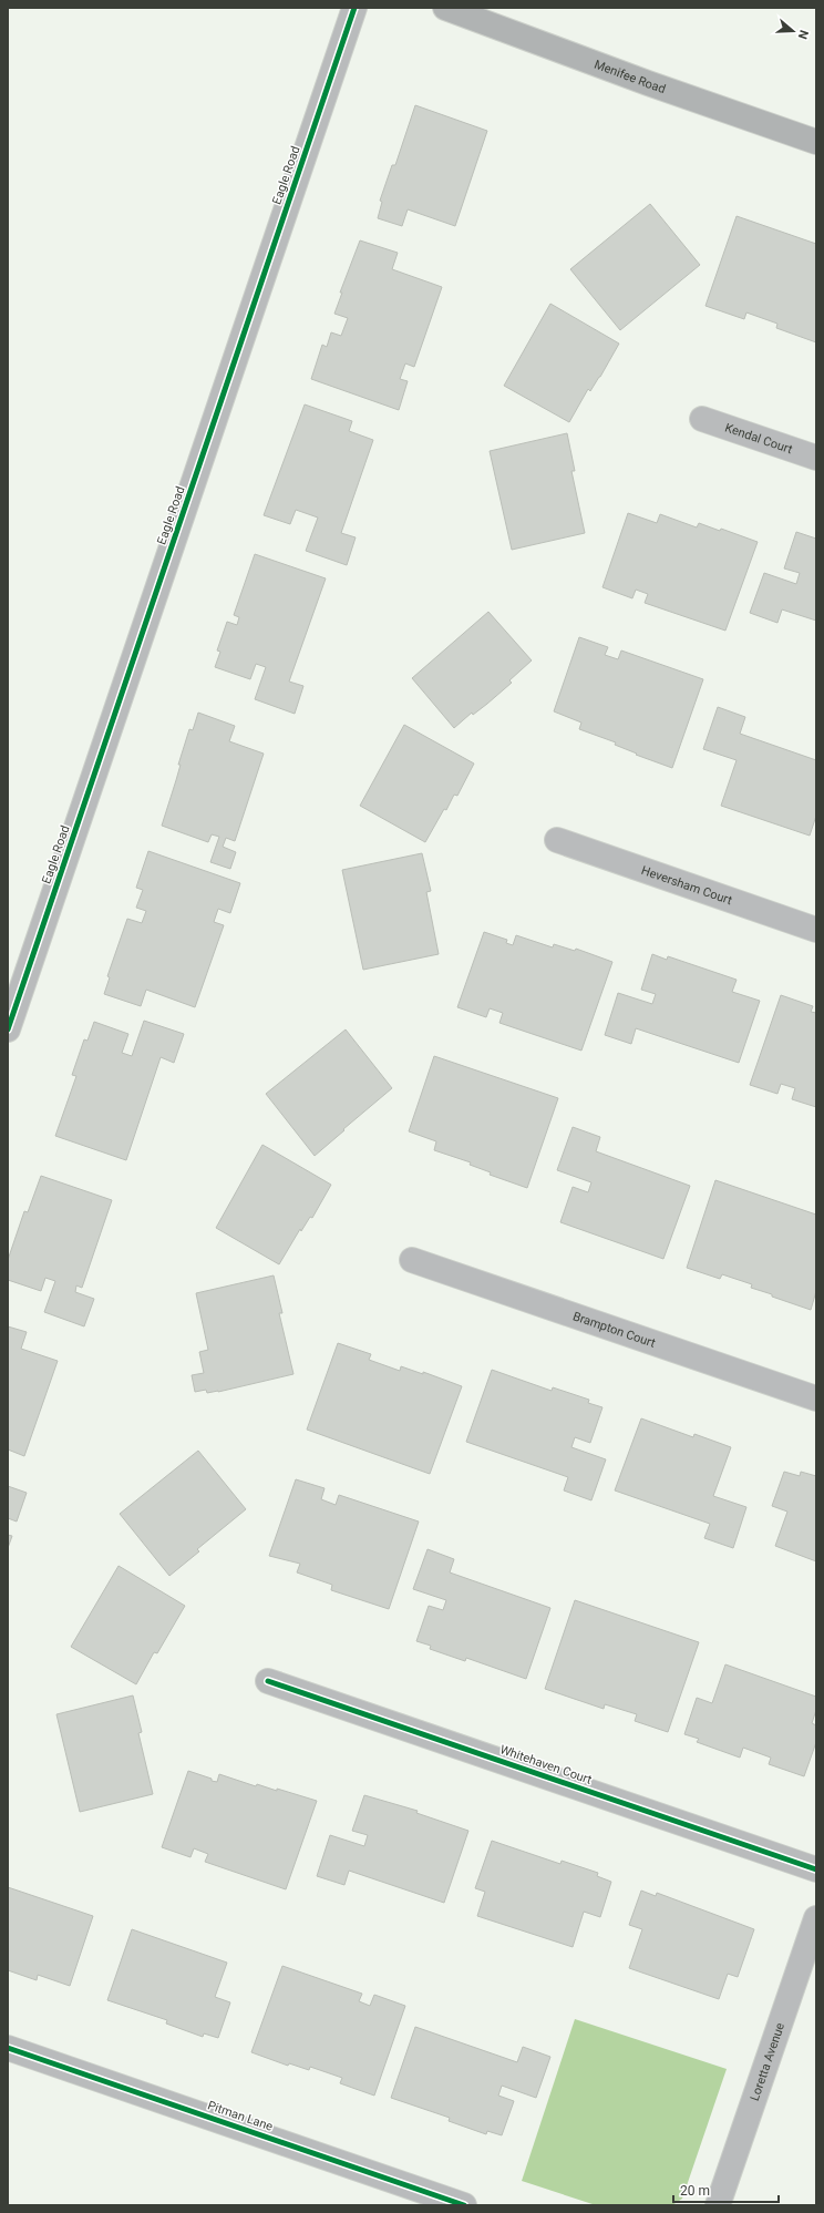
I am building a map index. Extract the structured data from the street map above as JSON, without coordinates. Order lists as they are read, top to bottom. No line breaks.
{"streets":{"main road":["Menifee Road"],"street":["Eagle Road","Kendal Court","Heversham Court","Brampton Court","Whitehaven Court","Loretta Avenue","Pitman Lane"]},"scale_bar":"20 m","north":"right"}
